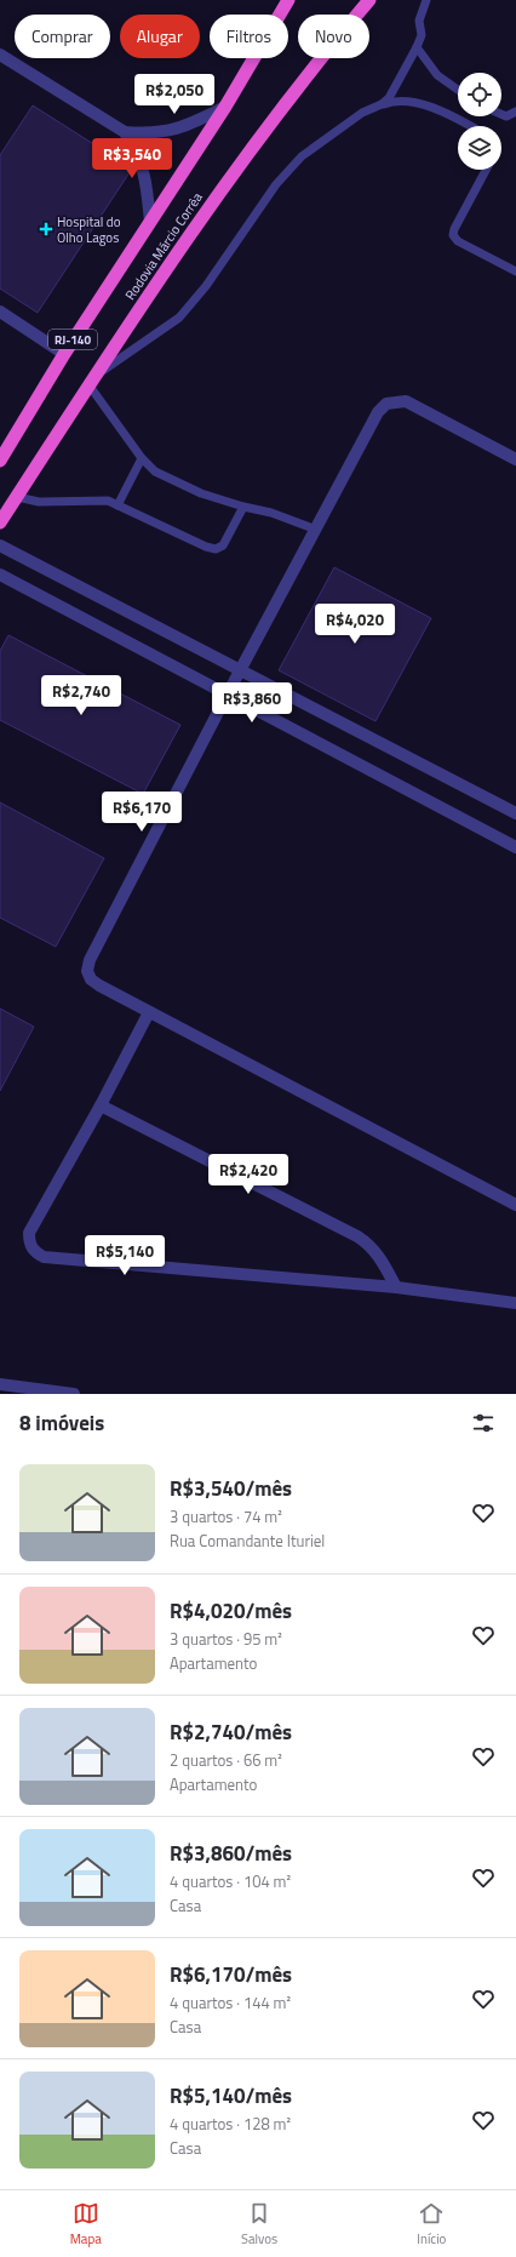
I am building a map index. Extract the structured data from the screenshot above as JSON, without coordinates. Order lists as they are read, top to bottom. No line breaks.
{"streets":{"highway":["Rodovia Márcio Corrêa","RJ-140"]},"places":{"health":["Hospital do Olho Lagos"]},"page":{"chip":["Comprar","Alugar","Filtros","Novo"],"price":["R$2,050","R$3,540","R$4,020","R$2,740","R$3,860","R$6,170","R$2,420","R$5,140"],"heading":"8 imóveis","list":[{"name":"R$3,540/mês","note":"3 quartos · 74 m² · Rua Comandante Ituriel"},{"name":"R$4,020/mês","note":"3 quartos · 95 m² · Apartamento"},{"name":"R$2,740/mês","note":"2 quartos · 66 m² · Apartamento"},{"name":"R$3,860/mês","note":"4 quartos · 104 m² · Casa"},{"name":"R$6,170/mês","note":"4 quartos · 144 m² · Casa"},{"name":"R$5,140/mês","note":"4 quartos · 128 m² · Casa"}],"tabs":["Mapa","Salvos","Início"]}}
